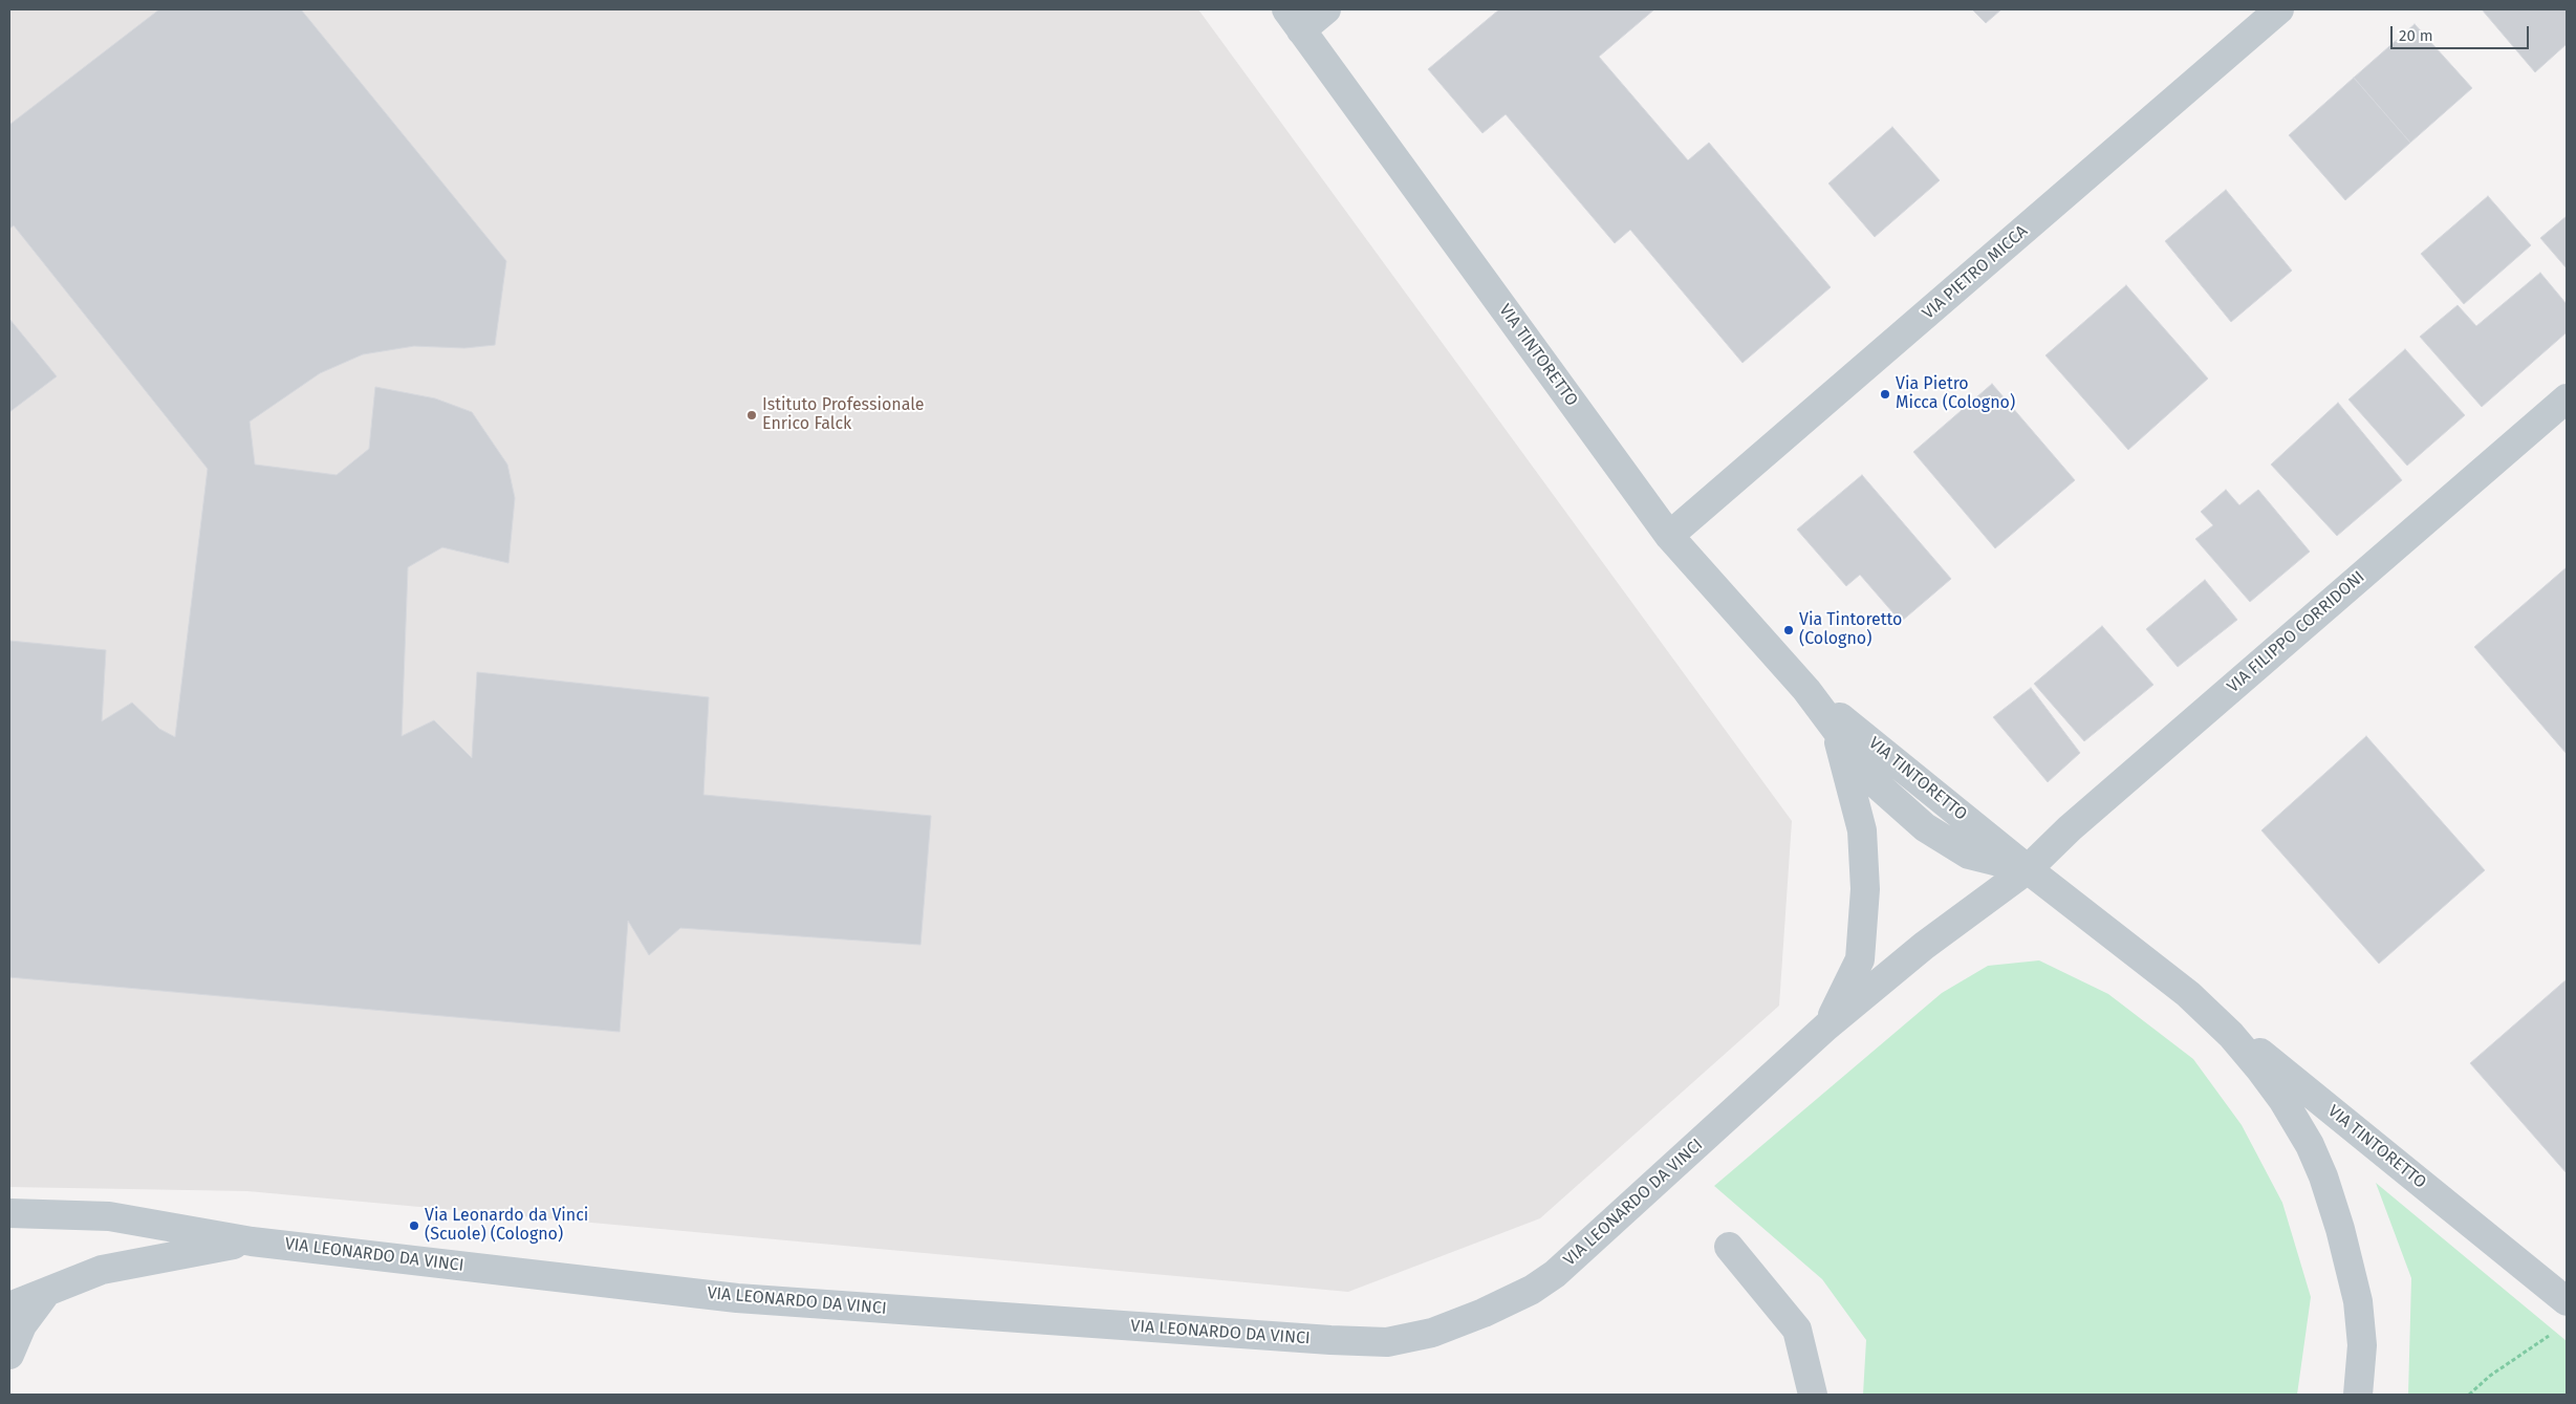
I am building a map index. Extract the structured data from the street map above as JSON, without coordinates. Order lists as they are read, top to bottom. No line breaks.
{"streets":{"street":["VIA PIETRO MICCA","VIA TINTORETTO","VIA FILIPPO CORRIDONI","VIA LEONARDO DA VINCI"]},"crossings":[["VIA PIETRO MICCA","VIA TINTORETTO"],["VIA TINTORETTO","VIA FILIPPO CORRIDONI"],["VIA TINTORETTO","VIA LEONARDO DA VINCI"],["VIA FILIPPO CORRIDONI","VIA LEONARDO DA VINCI"]],"places":["Via Pietro Micca (Cologno)","Istituto Professionale Enrico Falck","Via Tintoretto (Cologno)","Via Leonardo da Vinci (Scuole) (Cologno)"],"scale_bar":"20 m"}
